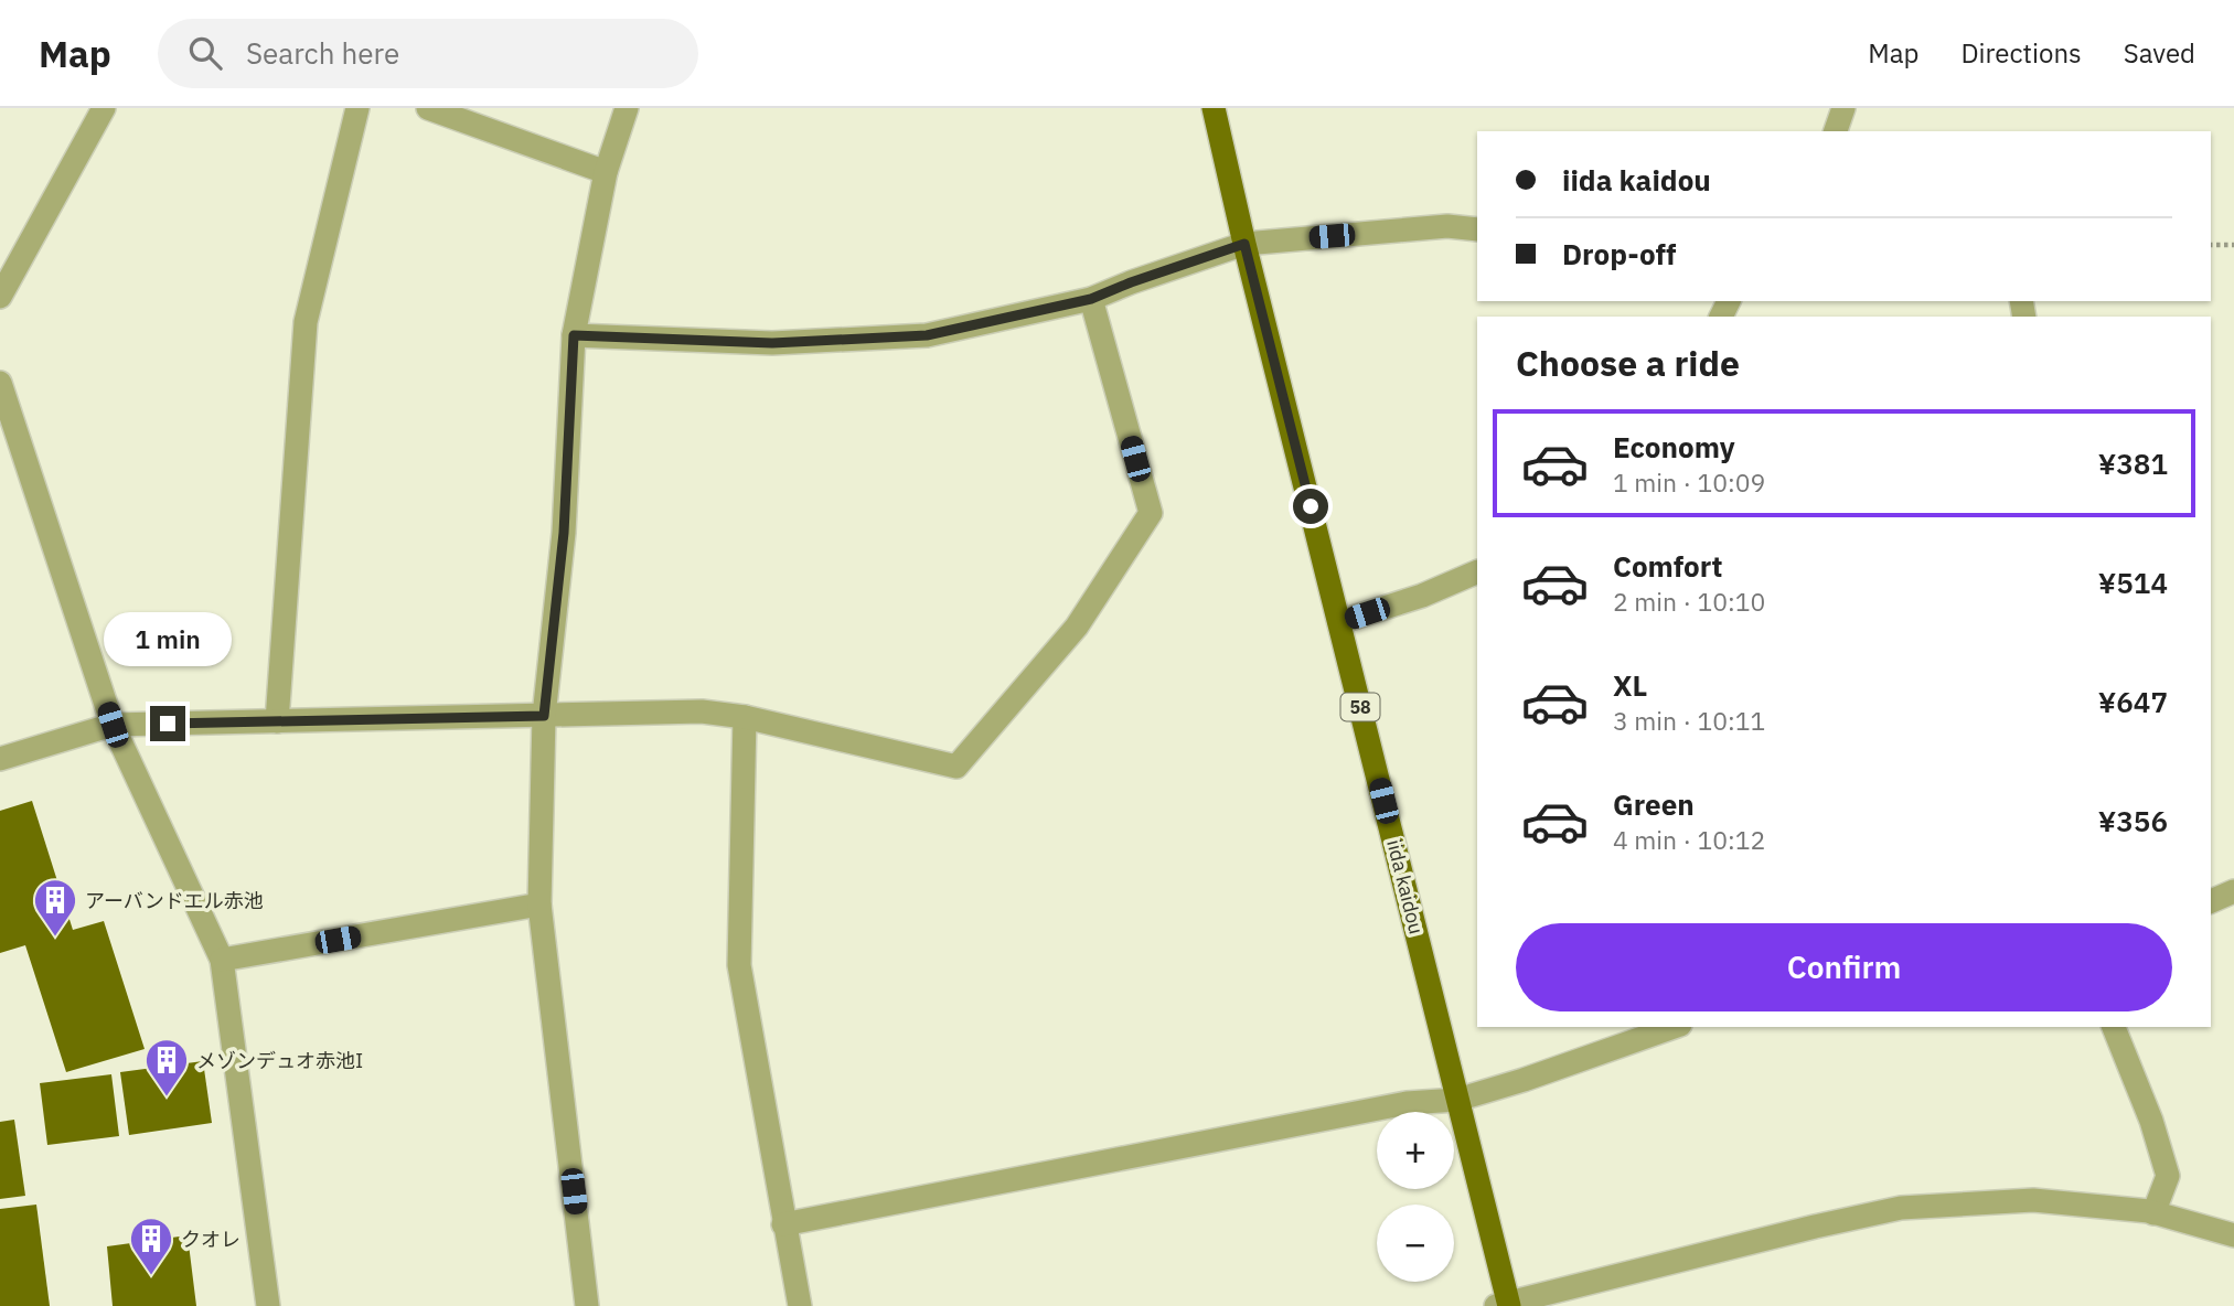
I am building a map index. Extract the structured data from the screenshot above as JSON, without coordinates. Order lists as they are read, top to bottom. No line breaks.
{"streets":{"main road":["58","iida kaidou"]},"places":{"building":["アーバンドエル赤池","メゾンデュオ赤池I","クオレ"]},"page":{"header":"Map","search":"Search here","nav":["Map","Directions","Saved"],"banner":["iida kaidou","Drop-off"],"heading":"Choose a ride","list":[{"name":"Economy","note":"1 min · 10:09","value":"¥381"},{"name":"Comfort","note":"2 min · 10:10","value":"¥514"},{"name":"XL","note":"3 min · 10:11","value":"¥647"},{"name":"Green","note":"4 min · 10:12","value":"¥356"}],"bubble":"1 min","buttons":"Confirm","map_buttons":["+","−"]}}
